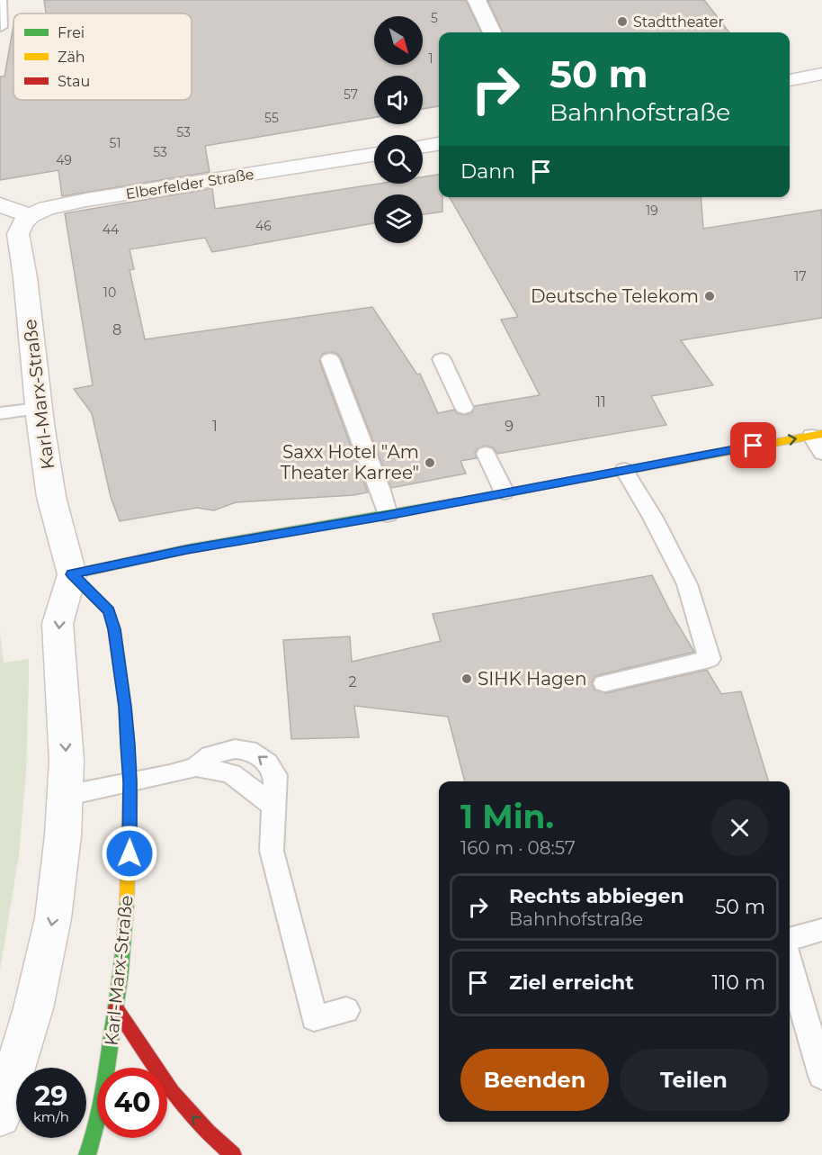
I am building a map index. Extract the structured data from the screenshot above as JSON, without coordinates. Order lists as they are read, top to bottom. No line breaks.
{"streets":{"street":["Elberfelder Straße","Karl-Marx-Straße"]},"crossings":[["Elberfelder Straße","Karl-Marx-Straße"]],"places":["Stadttheater","Deutsche Telekom","Saxx Hotel \"Am Theater Karree\"","SIHK Hagen"],"house_numbers":["5","1","57","55","53","51","53","49","19","46","44","17","10","8","11","1","9","2"],"legend":["Frei","Zäh","Stau"],"north":"bottom right","page":{"turn":["50 m","Bahnhofstraße"],"then":"Dann","heading":["1 Min.","160 m · 08:57"],"list":[{"name":"Rechts abbiegen","note":"Bahnhofstraße","value":"50 m"},{"name":"Ziel erreicht","value":"110 m"}],"buttons":["Beenden","Teilen"],"speed":"29 km/h","limit":"40"}}
